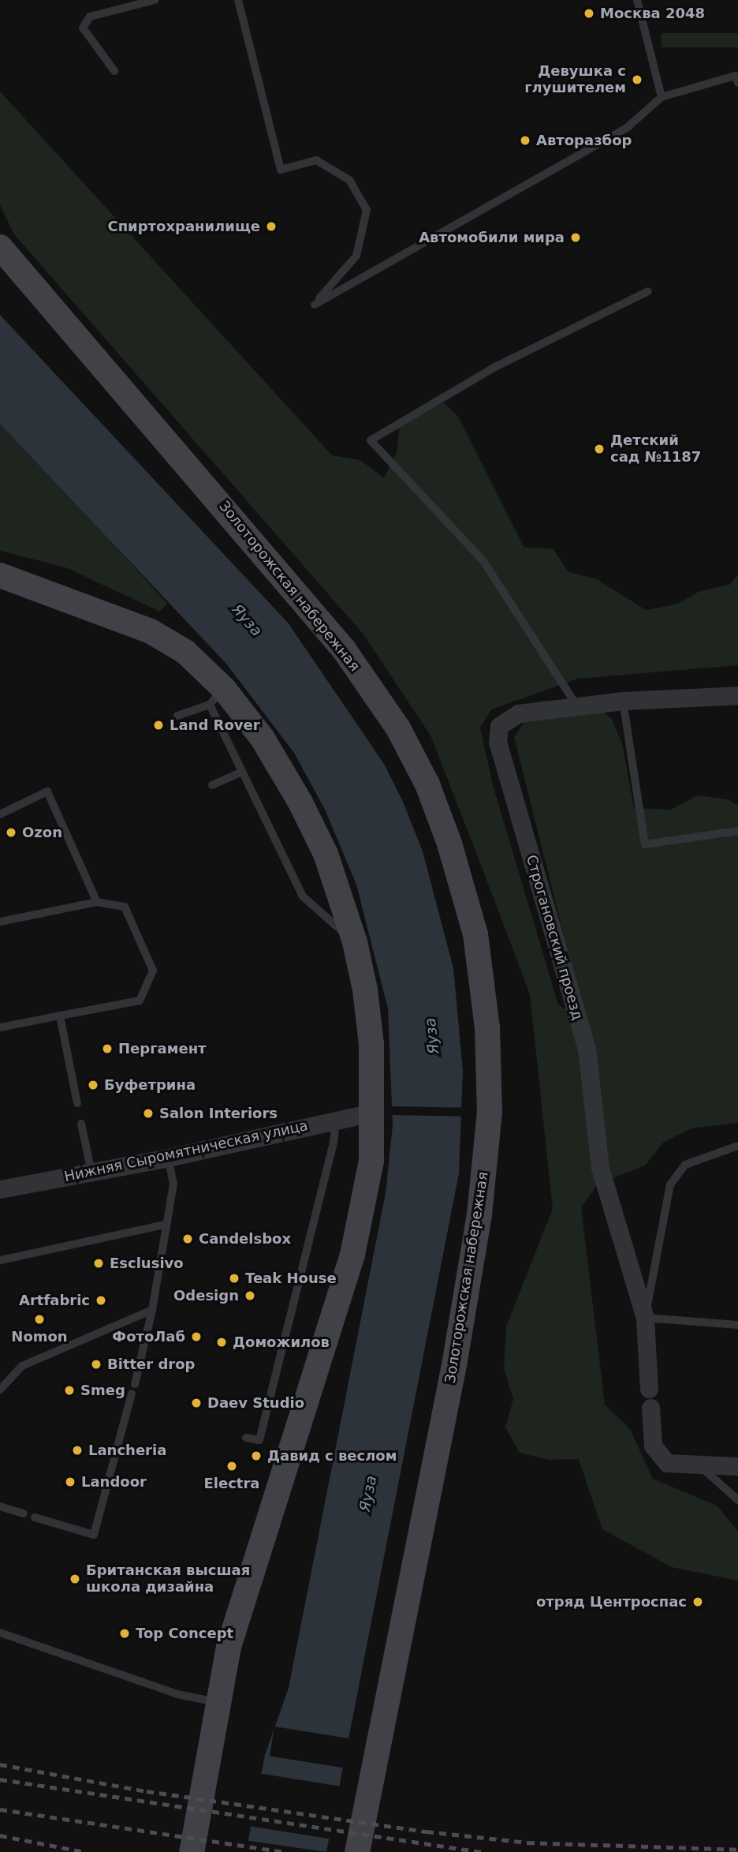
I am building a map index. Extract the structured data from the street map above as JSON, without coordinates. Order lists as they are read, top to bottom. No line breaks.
{"streets":{"main road":["Золоторожская набережная"],"street":["Строгановский проезд","Нижняя Сыромятническая улица"]},"water":["Яуза"],"places":["Москва 2048","Девушка с глушителем","Авторазбор","Спиртохранилище","Автомобили мира","Детский сад №1187","Land Rover","Ozon","Пергамент","Буфетрина","Salon Interiors","Candelsbox","Esclusivo","Teak House","Odesign","Artfabric","Nomon","ФотоЛаб","Доможилов","Bitter drop","Smeg","Daev Studio","Lancheria","Давид с веслом","Electra","Landoor","Британская высшая школа дизайна","отряд Центроспас","Top Concept"]}
